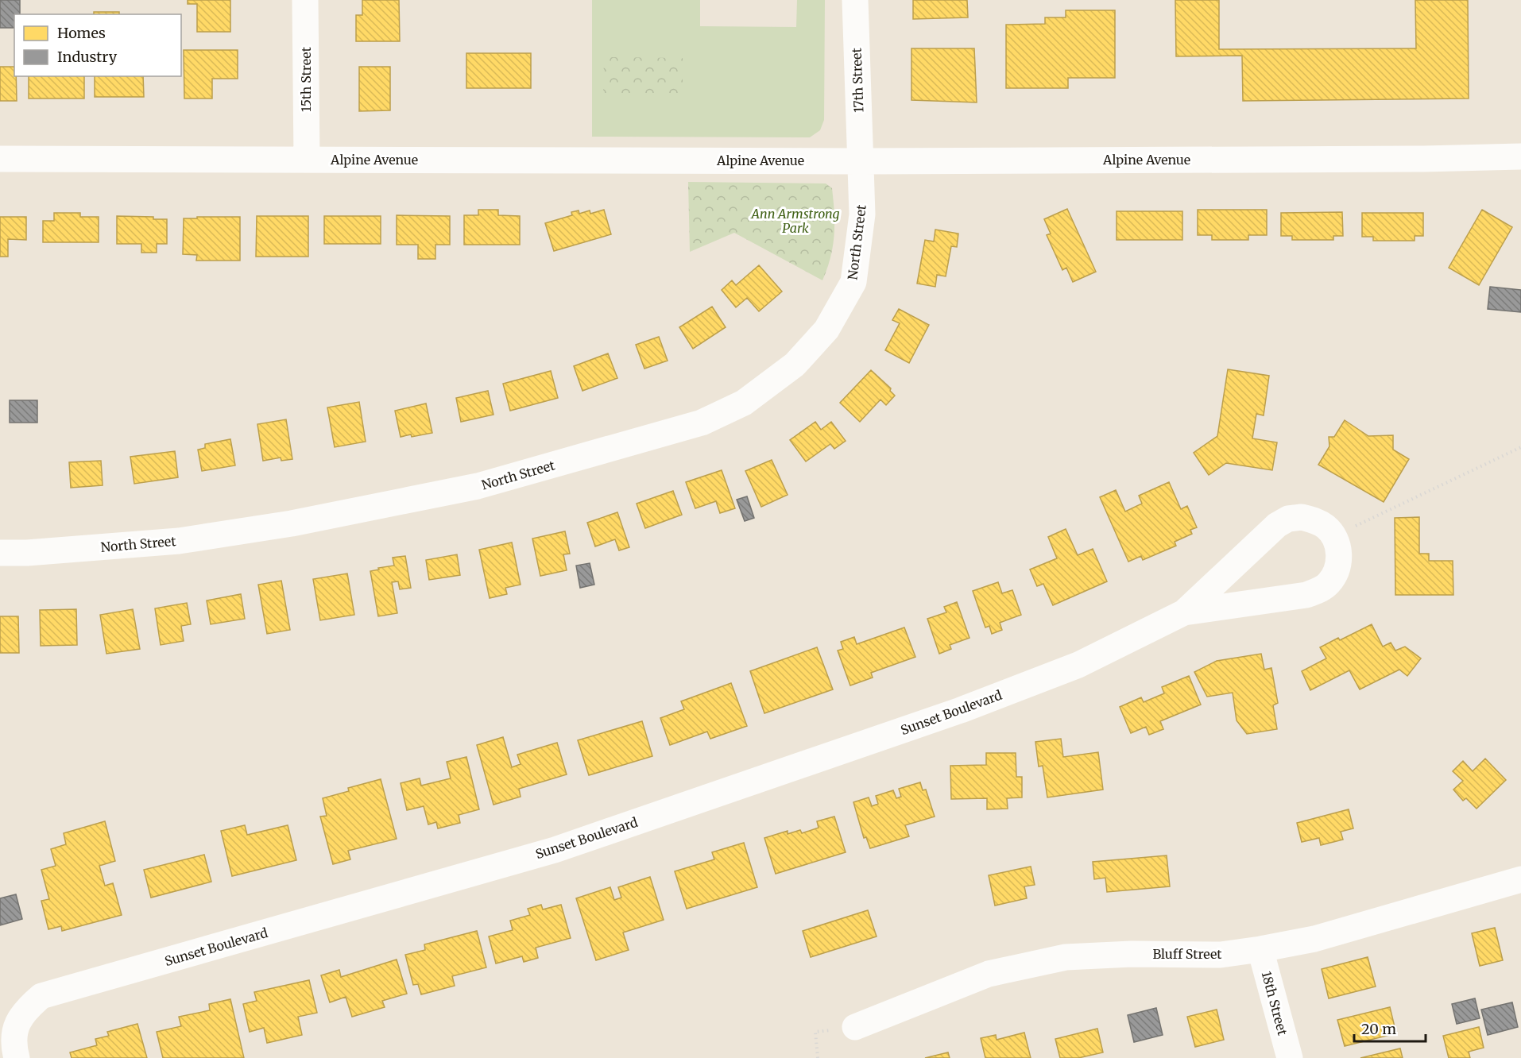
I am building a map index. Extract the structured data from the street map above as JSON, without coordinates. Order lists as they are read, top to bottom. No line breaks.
{"streets":{"street":["15th Street","17th Street","Alpine Avenue","North Street","Sunset Boulevard","Bluff Street","18th Street"]},"crossings":[["15th Street","Alpine Avenue"],["17th Street","Alpine Avenue"],["17th Street","North Street"],["Alpine Avenue","North Street"],["Bluff Street","18th Street"]],"parks":["Ann Armstrong Park"],"legend":["Homes","Industry"],"scale_bar":"20 m"}
